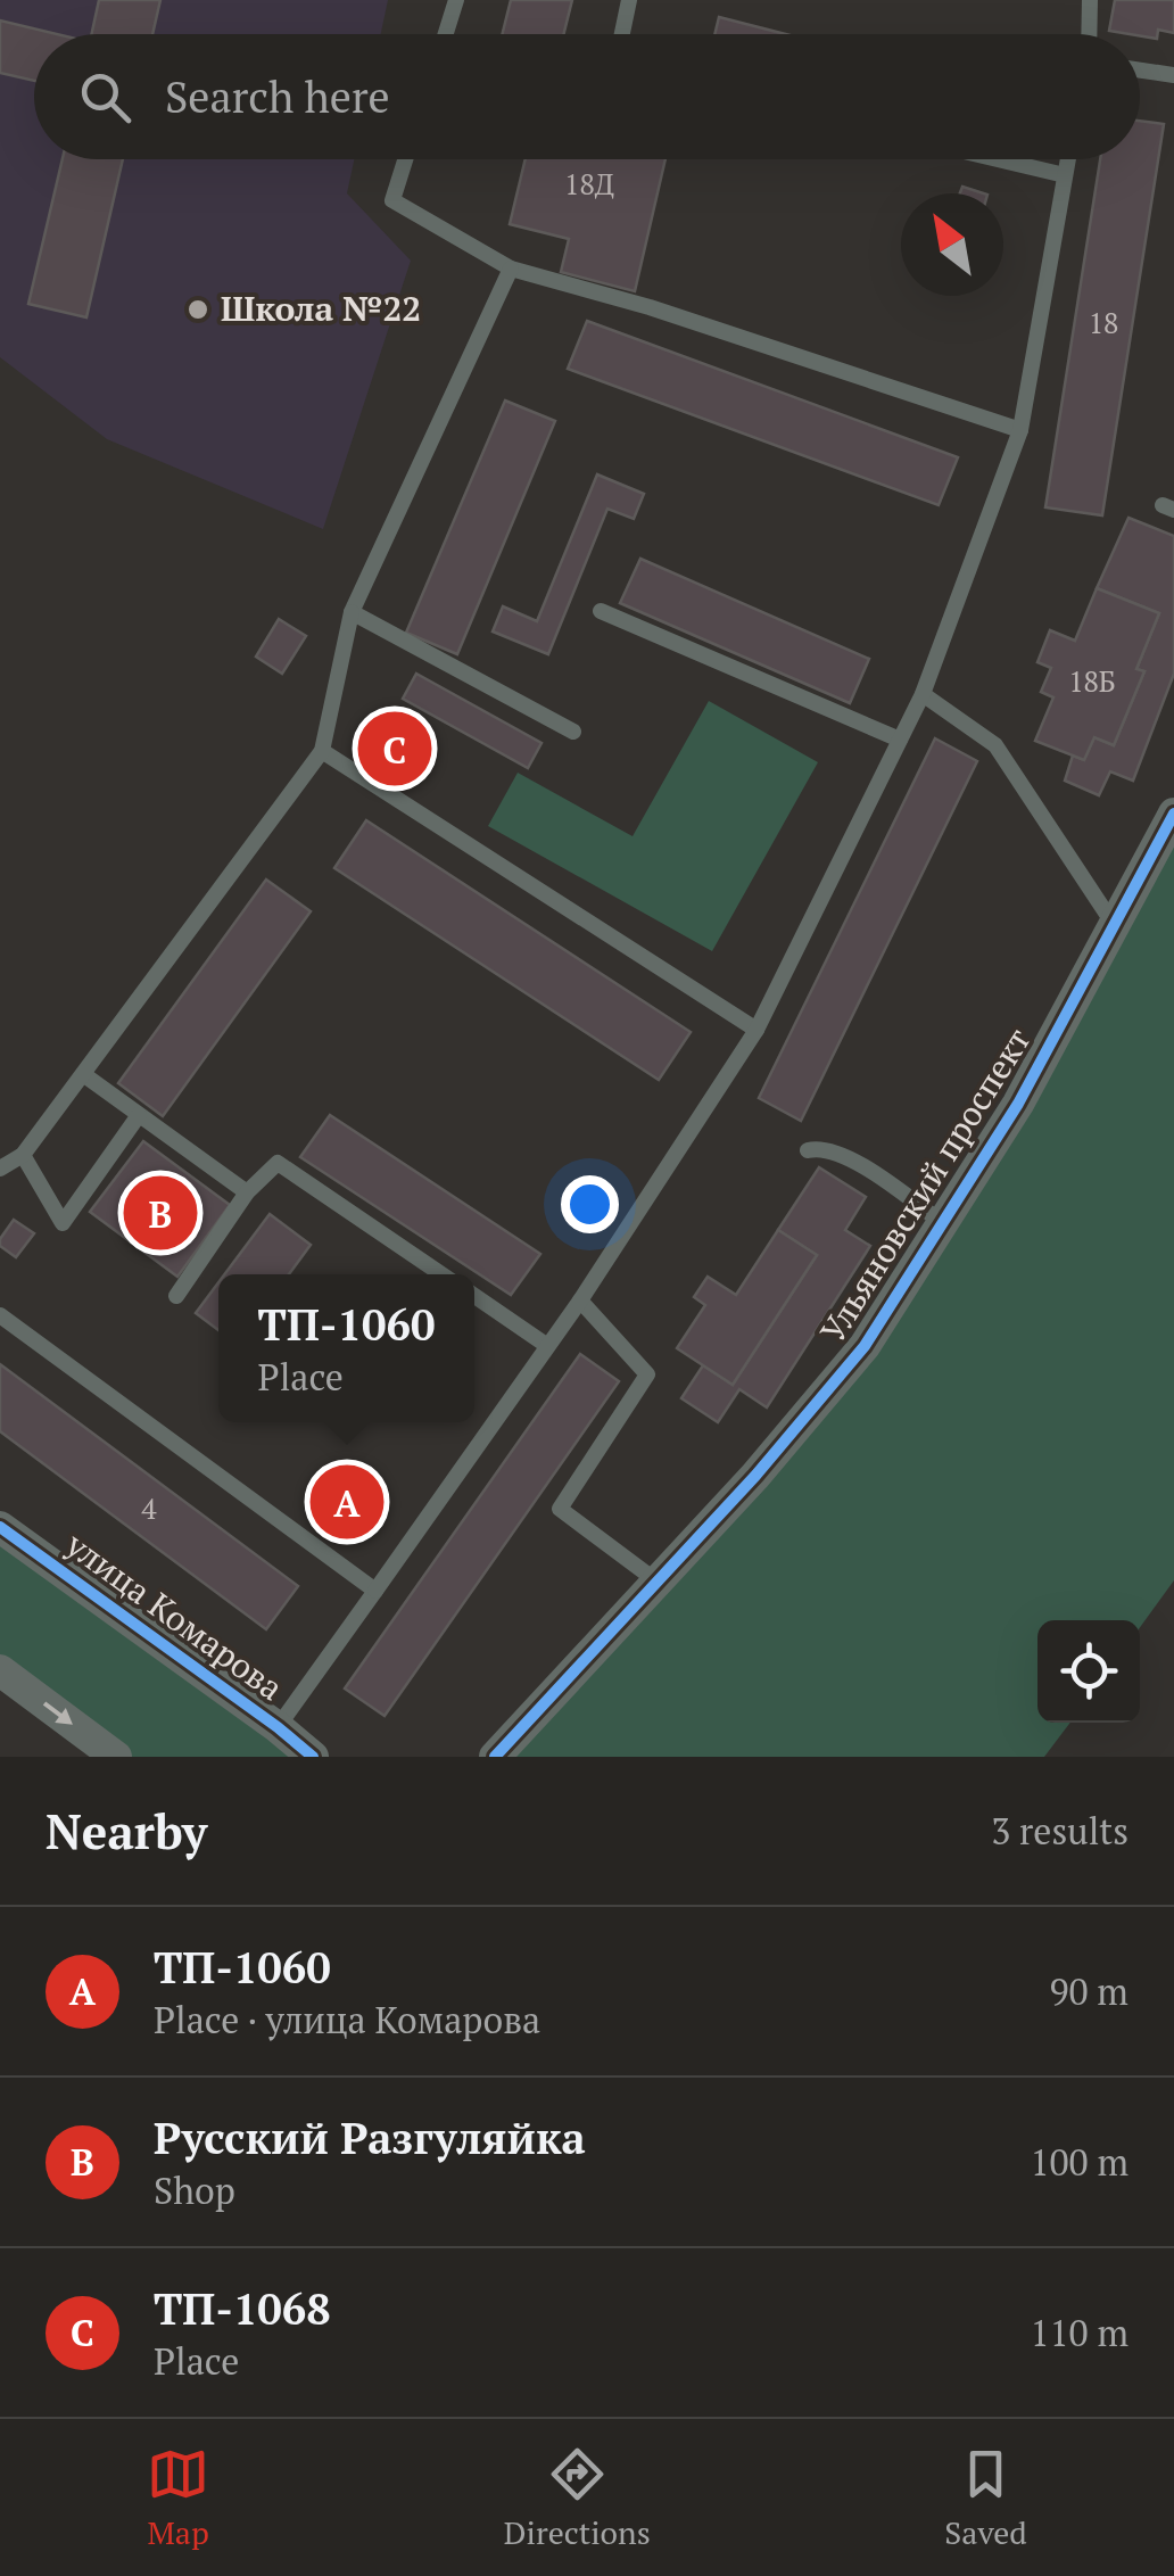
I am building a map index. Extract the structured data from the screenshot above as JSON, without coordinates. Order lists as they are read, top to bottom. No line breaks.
{"streets":{"street":["Ульяновский проспект","улица Комарова"]},"places":["Школа №22"],"house_numbers":["18Д","18","18Б","4"],"north":"top left","page":{"search":"Search here","pins":["C","B","A"],"popup":["ТП-1060","Place"],"heading":["Nearby","3 results"],"list":[{"mark":"A","name":"ТП-1060","note":"Place · улица Комарова","value":"90 m"},{"mark":"B","name":"Русский Разгуляйка","note":"Shop","value":"100 m"},{"mark":"C","name":"ТП-1068","note":"Place","value":"110 m"}],"nav":["Map","Directions","Saved"]}}
